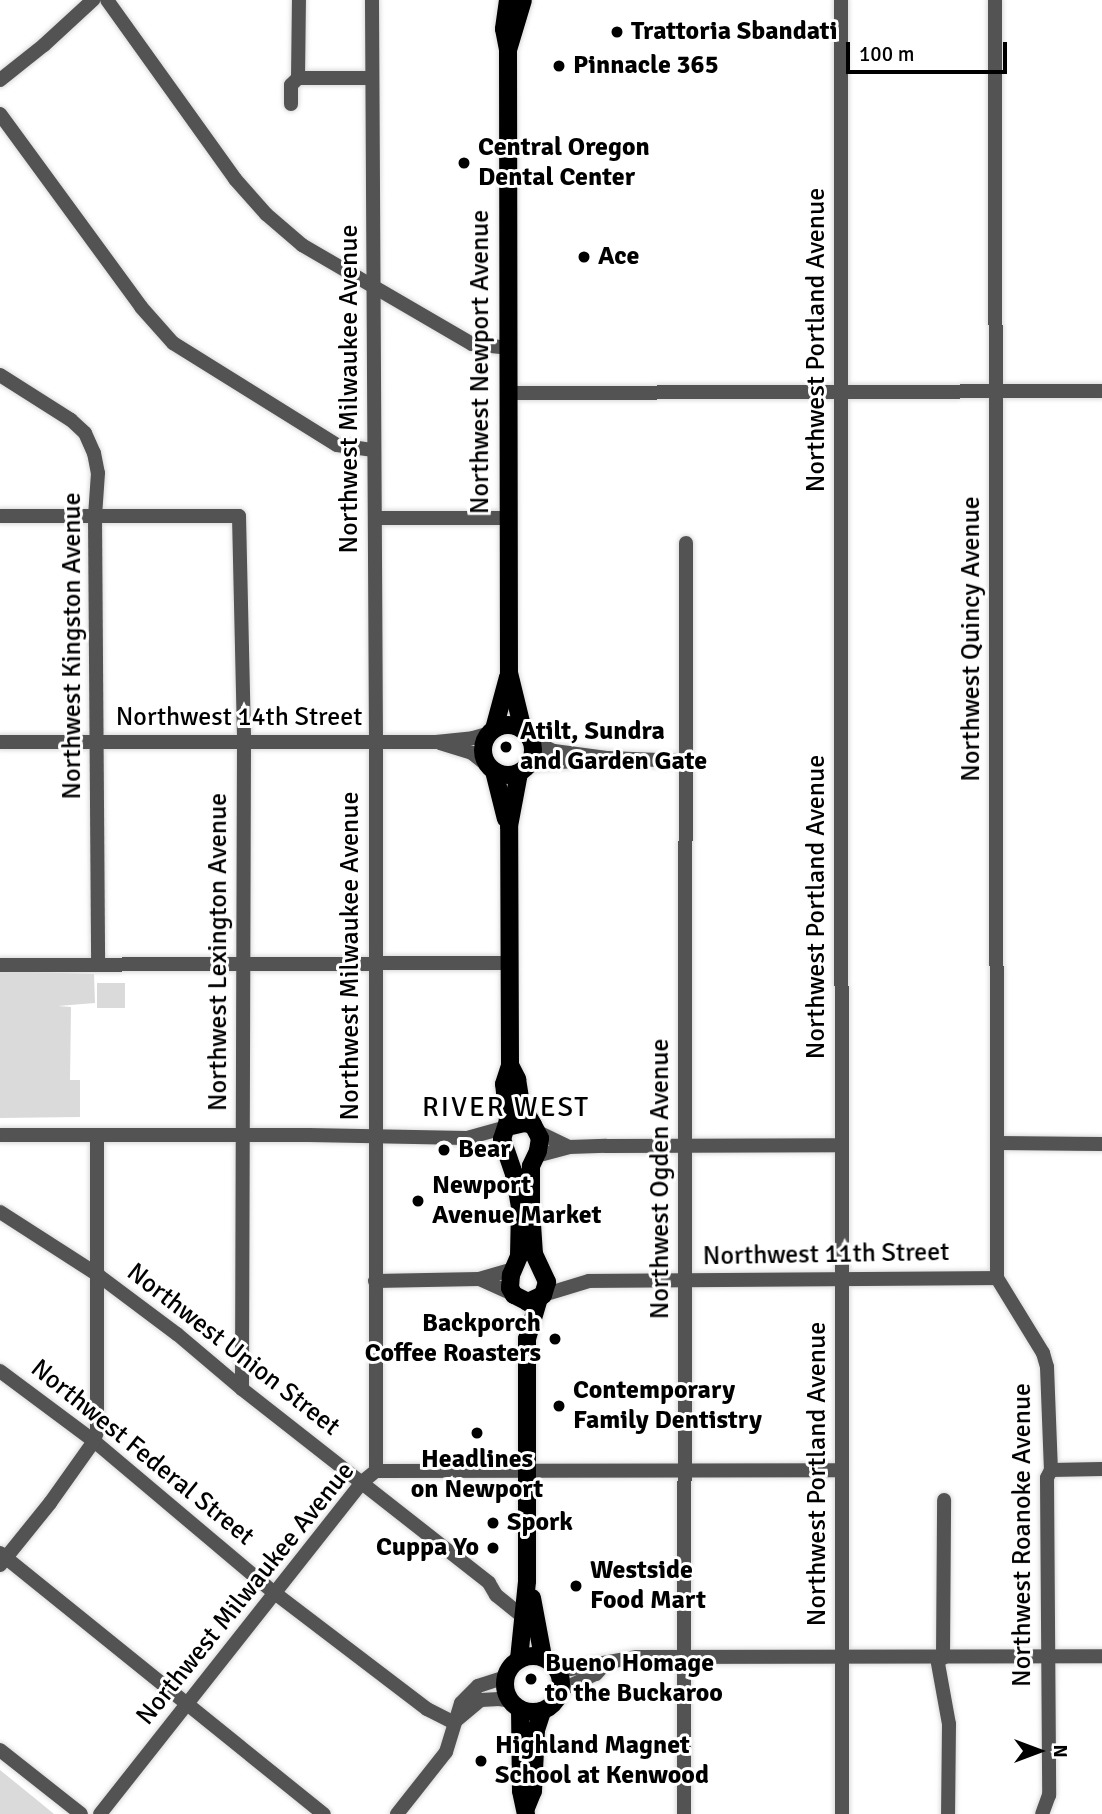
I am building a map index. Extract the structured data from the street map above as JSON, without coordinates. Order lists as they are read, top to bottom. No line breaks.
{"streets":{"main road":["Northwest Newport Avenue"],"street":["Northwest Portland Avenue","Northwest Milwaukee Avenue","Northwest Quincy Avenue","Northwest Kingston Avenue","Northwest 14th Street","Northwest Lexington Avenue","Northwest Ogden Avenue","Northwest 11th Street","Northwest Union Street","Northwest Federal Street","Northwest Roanoke Avenue"]},"crossings":[["Northwest Portland Avenue","Northwest 11th Street"],["Northwest Newport Avenue","Northwest 14th Street"],["Northwest Milwaukee Avenue","Northwest 14th Street"],["Northwest Milwaukee Avenue","Northwest Union Street"],["Northwest Milwaukee Avenue","Northwest Federal Street"],["Northwest Quincy Avenue","Northwest 11th Street"],["Northwest Quincy Avenue","Northwest Roanoke Avenue"],["Northwest Kingston Avenue","Northwest 14th Street"],["Northwest Kingston Avenue","Northwest Lexington Avenue"],["Northwest 14th Street","Northwest Lexington Avenue"],["Northwest Lexington Avenue","Northwest Union Street"],["Northwest Ogden Avenue","Northwest 11th Street"],["Northwest 11th Street","Northwest Roanoke Avenue"]],"districts":["RIVER WEST"],"places":["Trattoria Sbandati","Pinnacle 365","Central Oregon Dental Center","Ace","Atilt, Sundra and Garden Gate","Bear","Newport Avenue Market","Backporch Coffee Roasters","Contemporary Family Dentistry","Headlines on Newport","Spork","Cuppa Yo","Westside Food Mart","Bueno Homage to the Buckaroo","Highland Magnet School at Kenwood"],"scale_bar":"100 m","north":"right"}
